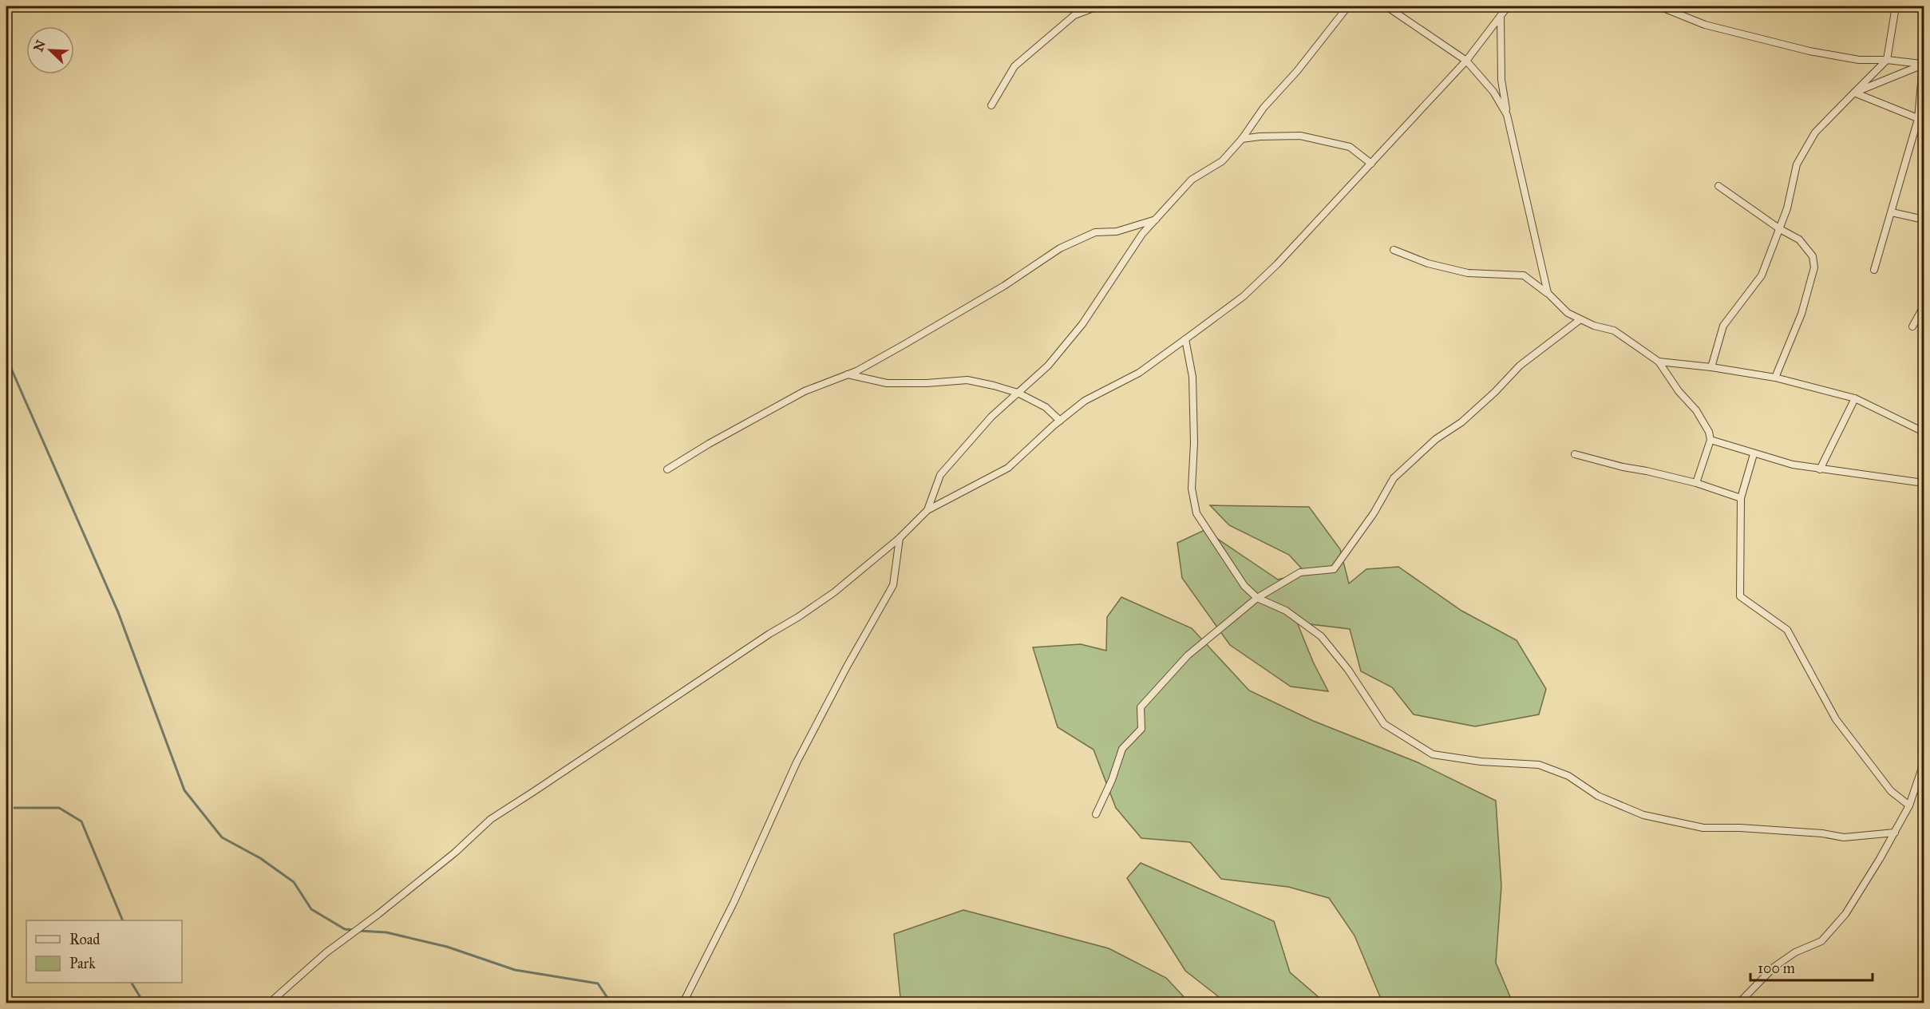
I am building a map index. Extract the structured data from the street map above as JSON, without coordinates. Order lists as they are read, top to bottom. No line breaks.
{"legend":["Road","Park"],"scale_bar":"100 m","north":"top left"}
